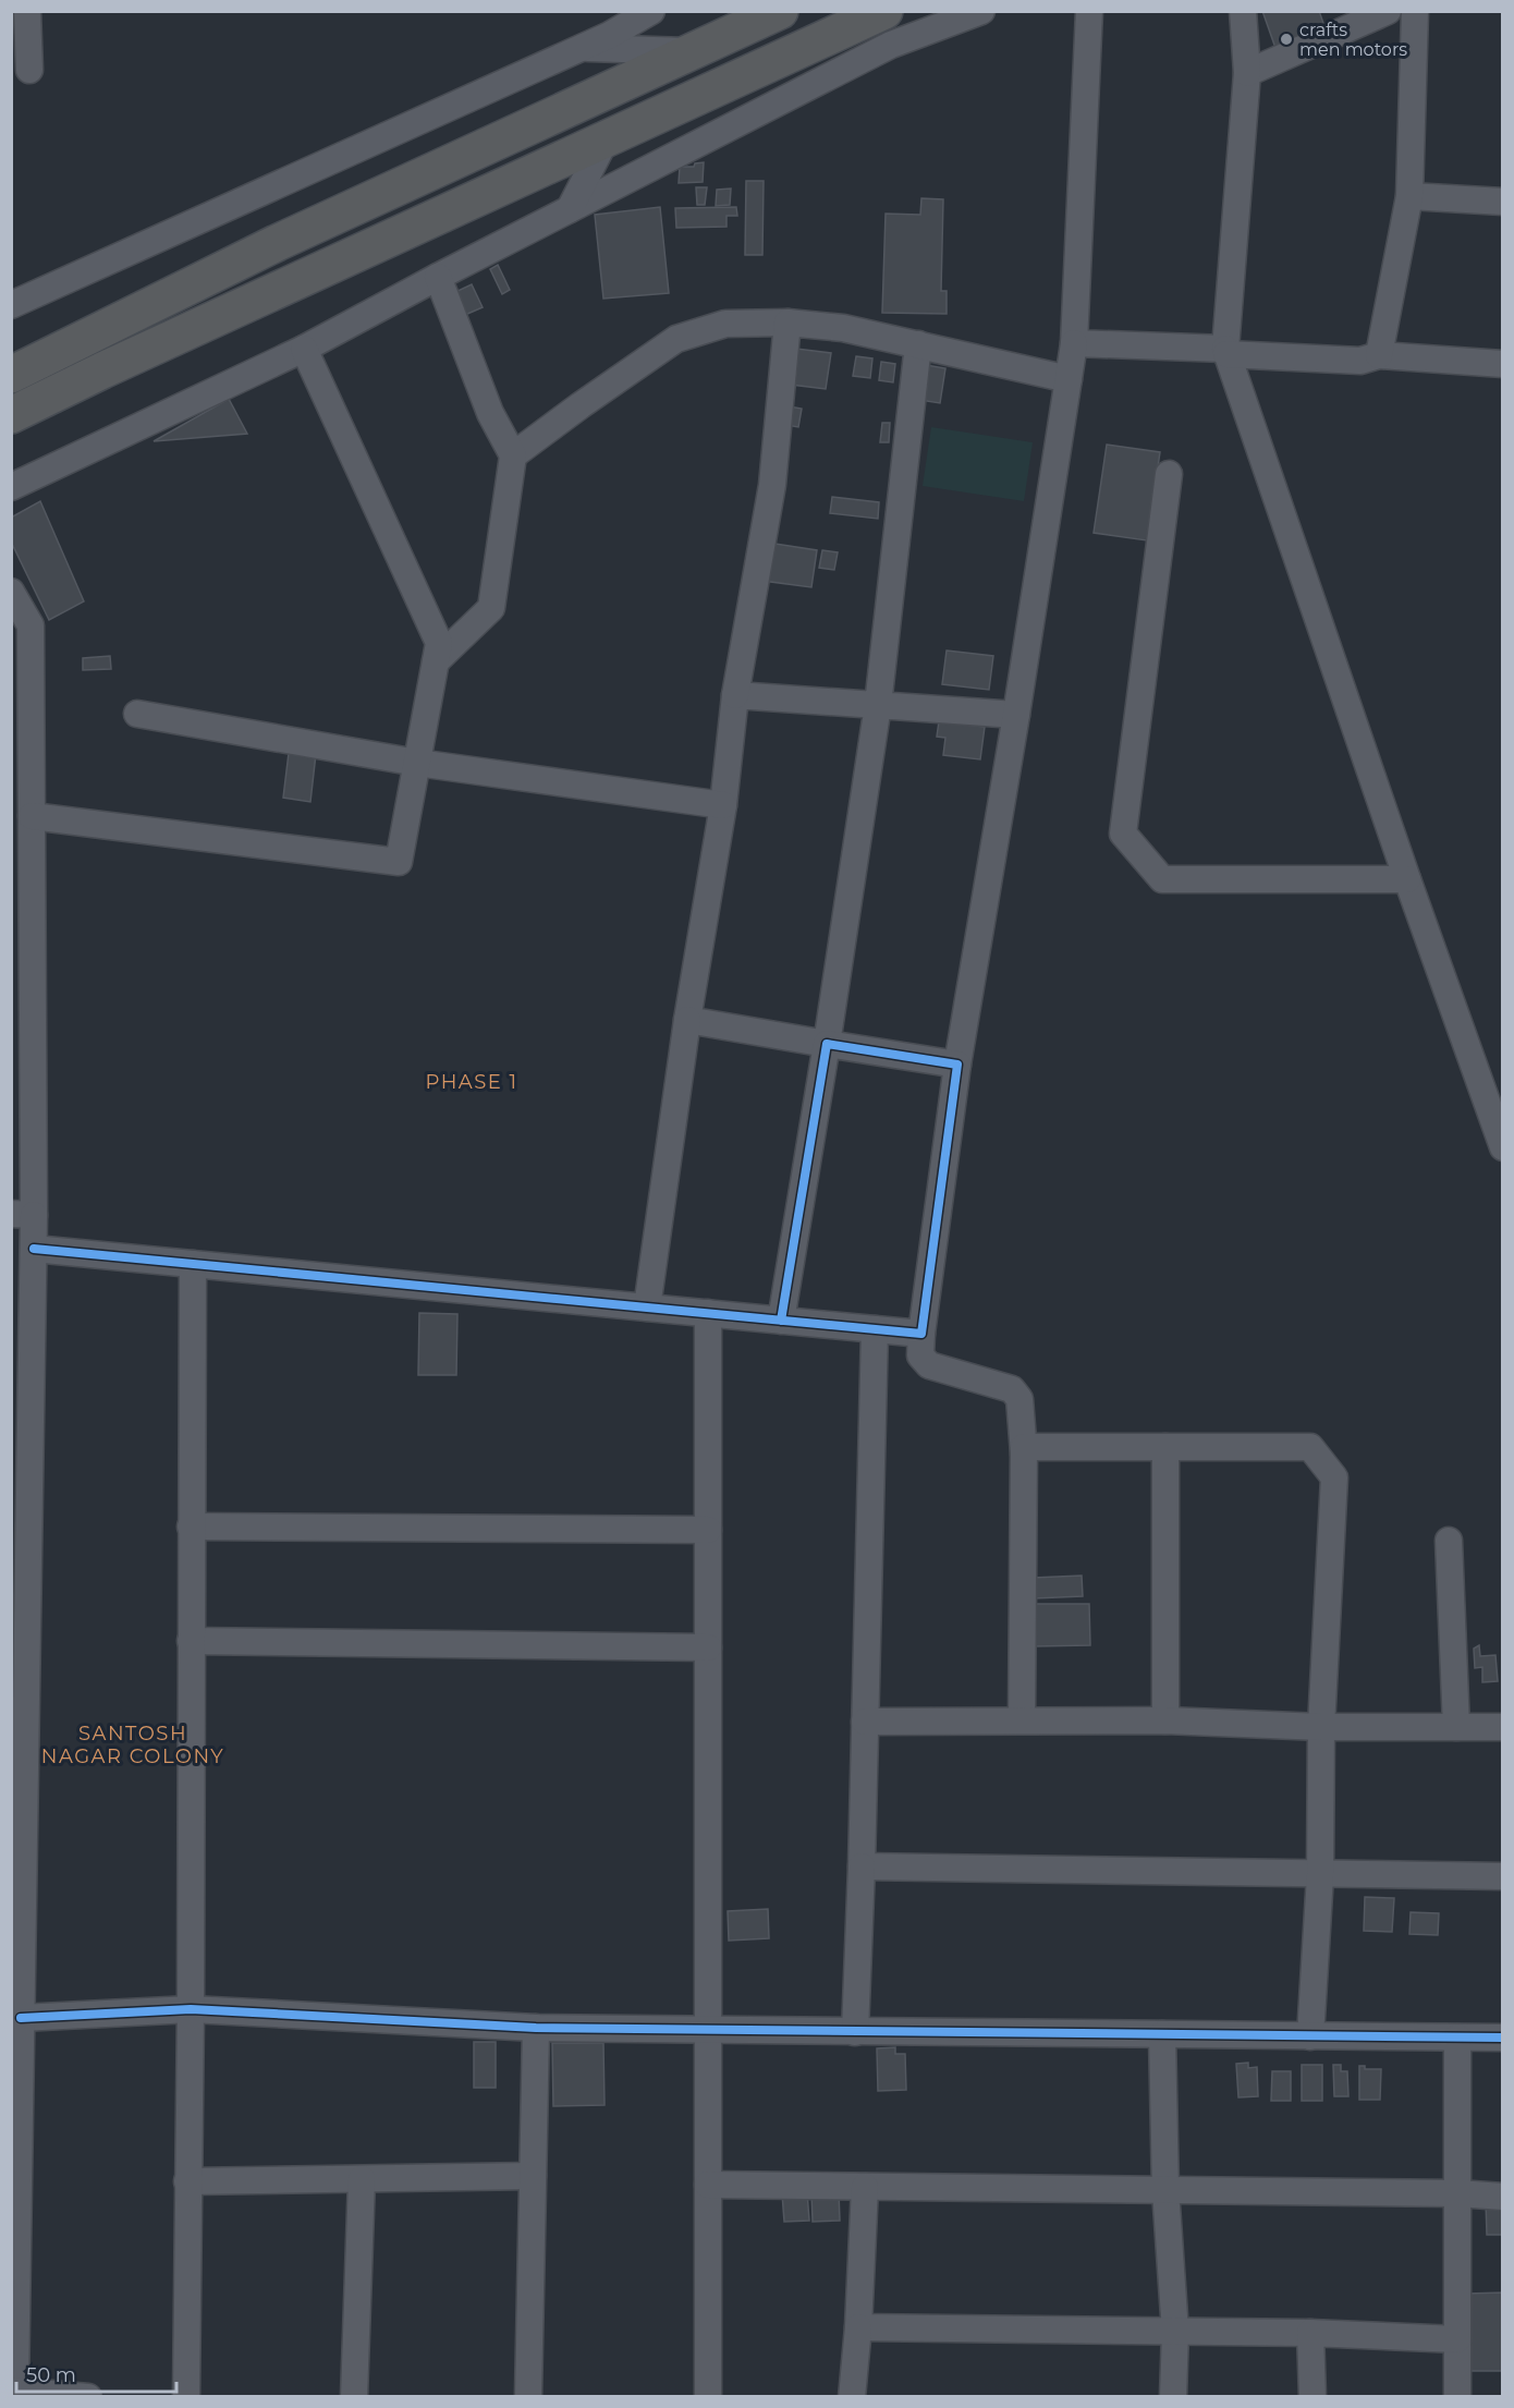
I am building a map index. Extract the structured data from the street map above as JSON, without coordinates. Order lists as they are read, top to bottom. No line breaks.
{"districts":["PHASE 1","SANTOSH NAGAR COLONY"],"places":["crafts men motors"],"scale_bar":"50 m"}
